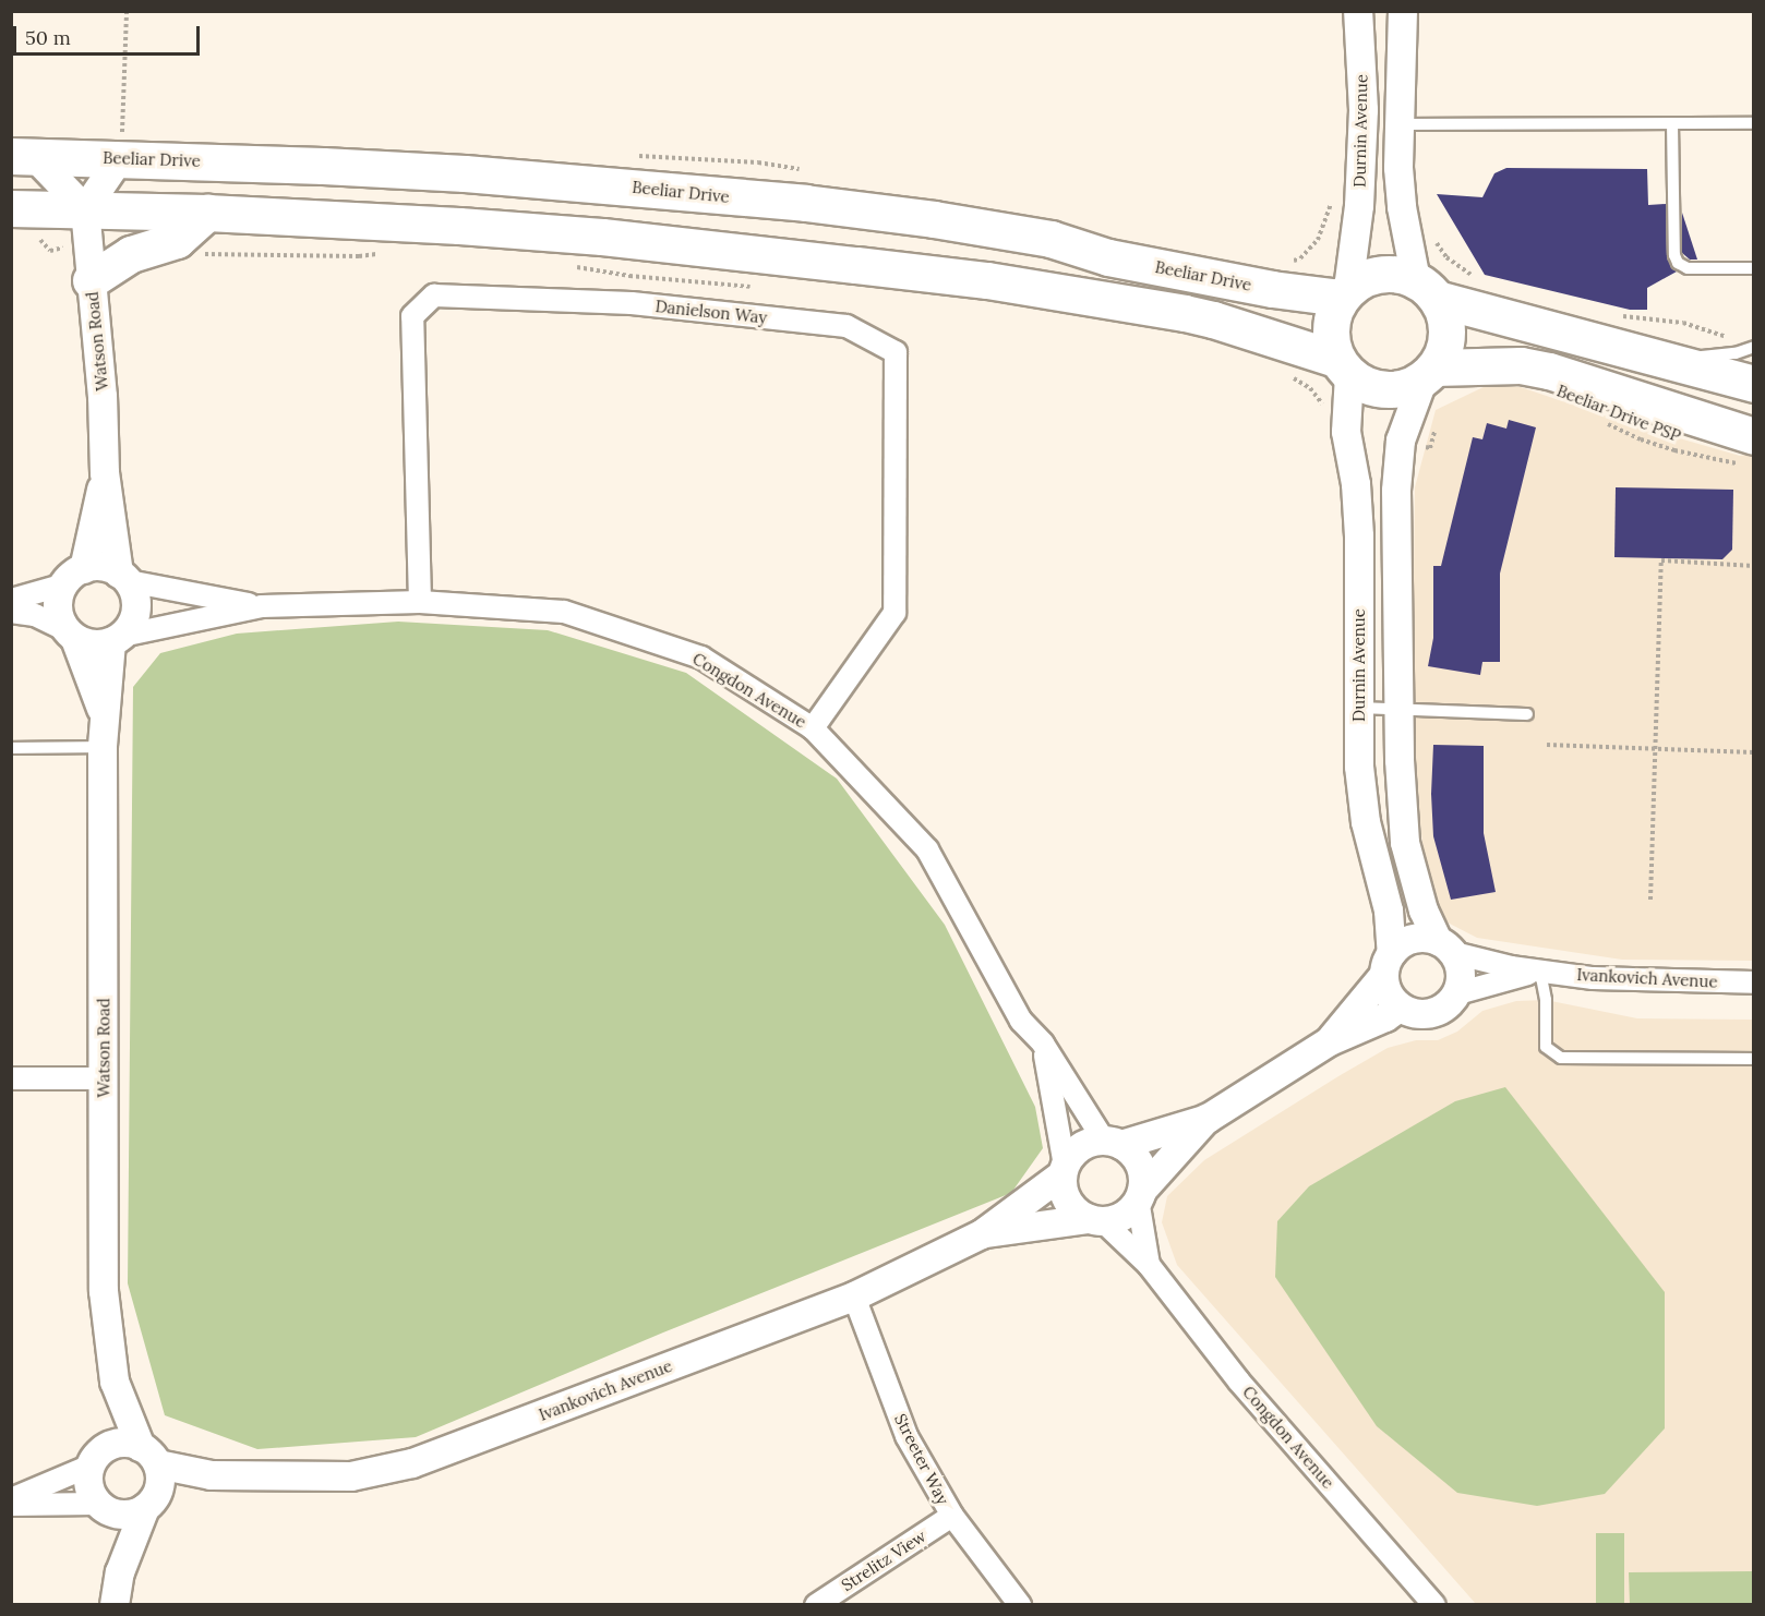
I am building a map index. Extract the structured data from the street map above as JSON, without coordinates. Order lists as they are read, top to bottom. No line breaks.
{"streets":{"highway":["Beeliar Drive"],"street":["Durnin Avenue","Danielson Way","Watson Road","Congdon Avenue","Ivankovich Avenue","Streeter Way","Strelitz View"],"path":["Beeliar Drive PSP"]},"crossings":[["Durnin Avenue","Beeliar Drive"],["Durnin Avenue","Ivankovich Avenue"],["Danielson Way","Congdon Avenue"],["Watson Road","Congdon Avenue"],["Watson Road","Ivankovich Avenue"],["Congdon Avenue","Ivankovich Avenue"],["Ivankovich Avenue","Streeter Way"],["Streeter Way","Strelitz View"]],"scale_bar":"50 m"}
